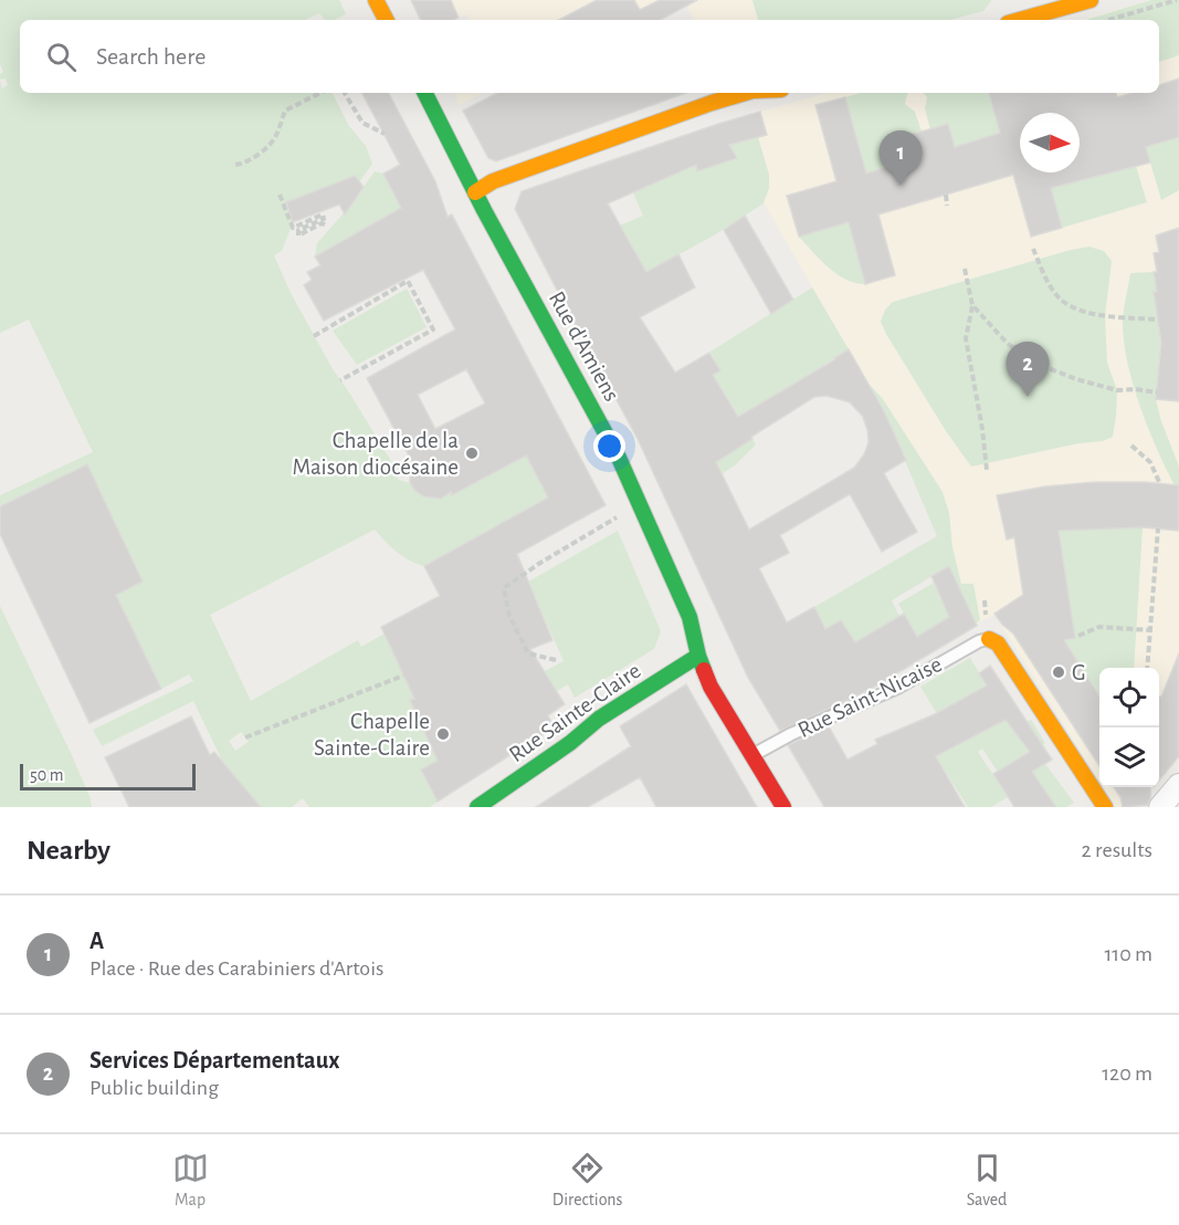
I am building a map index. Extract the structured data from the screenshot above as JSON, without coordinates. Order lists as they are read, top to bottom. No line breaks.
{"streets":{"street":["Rue d'Amiens","Rue Sainte-Claire"],"lane":["Rue Saint-Nicaise"]},"crossings":[["Rue d'Amiens","Rue Saint-Nicaise"],["Rue d'Amiens","Rue Sainte-Claire"]],"places":["Chapelle de la Maison diocésaine","G","Chapelle Sainte-Claire"],"scale_bar":"50 m","north":"right","page":{"search":"Search here","pins":["1","2"],"scale":"50 m","heading":["Nearby","2 results"],"list":[{"mark":"1","name":"A","note":"Place · Rue des Carabiniers d'Artois","value":"110 m"},{"mark":"2","name":"Services Départementaux","note":"Public building","value":"120 m"}],"nav":["Map","Directions","Saved"]}}
